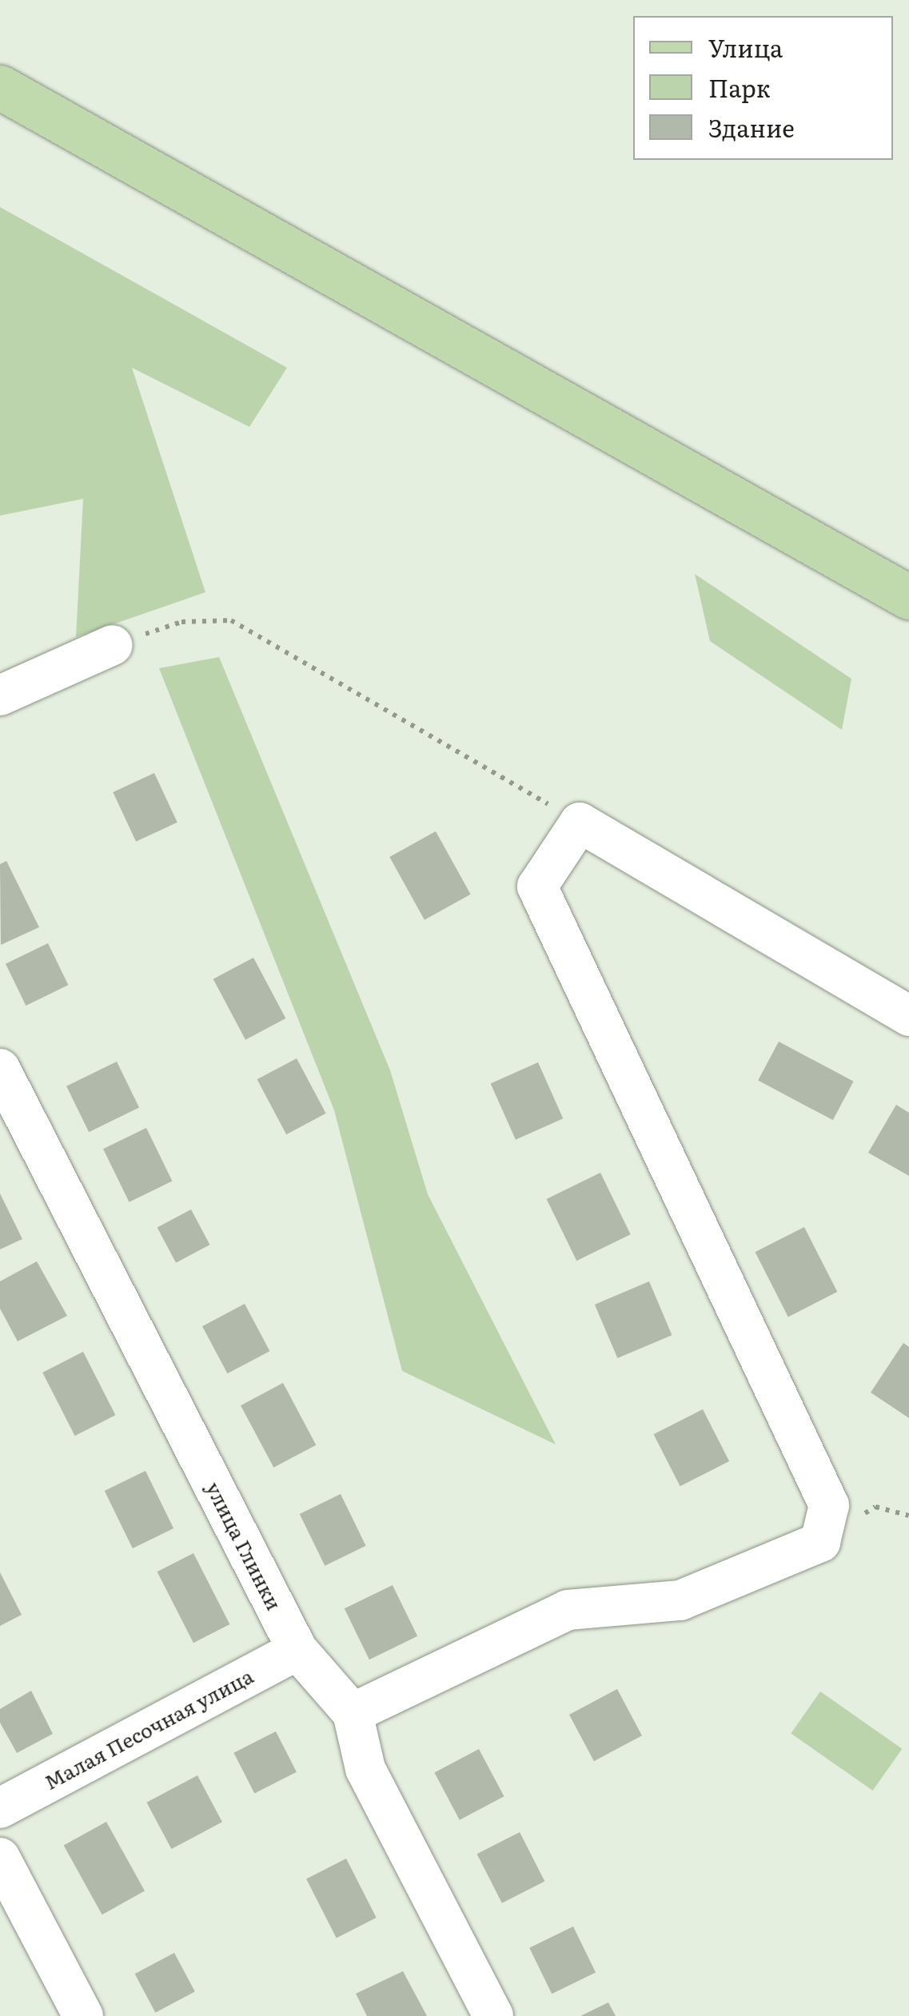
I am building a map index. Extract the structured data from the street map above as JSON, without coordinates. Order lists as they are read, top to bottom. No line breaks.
{"streets":{"street":["улица Глинки","Малая Песочная улица"]},"crossings":[["улица Глинки","Малая Песочная улица"]],"legend":["Улица","Парк","Здание"]}
